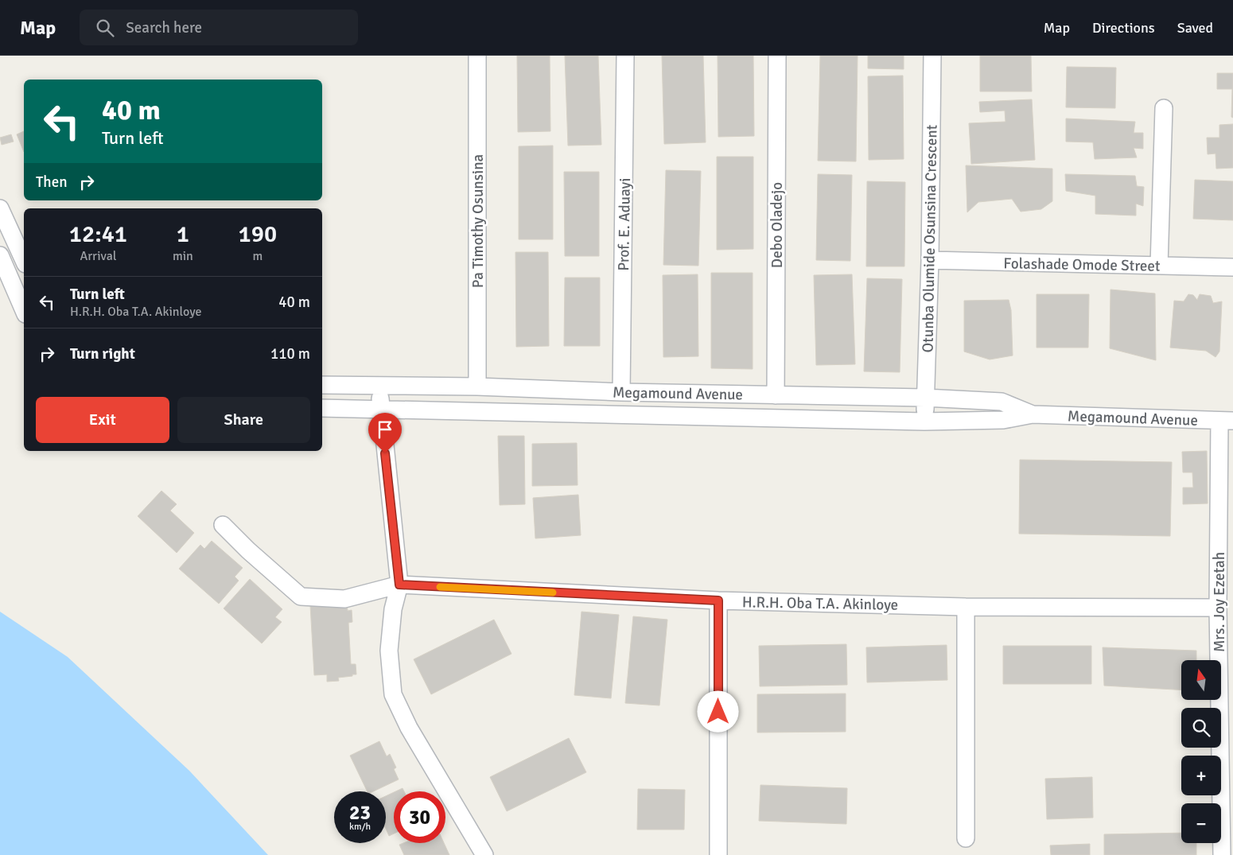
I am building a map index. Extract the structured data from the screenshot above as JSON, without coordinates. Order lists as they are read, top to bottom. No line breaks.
{"streets":{"street":["Pa Timothy Osunsina","Prof. E. Aduayi","Debo Oladejo","Otunba Olumide Osunsina Crescent","Folashade Omode Street","Megamound Avenue","Mrs. Joy Ezetah","H.R.H. Oba T.A. Akinloye"]},"crossings":[["Pa Timothy Osunsina","Megamound Avenue"],["Prof. E. Aduayi","Megamound Avenue"],["Debo Oladejo","Megamound Avenue"],["Otunba Olumide Osunsina Crescent","Folashade Omode Street"],["Otunba Olumide Osunsina Crescent","Megamound Avenue"],["Megamound Avenue","Mrs. Joy Ezetah"],["Mrs. Joy Ezetah","H.R.H. Oba T.A. Akinloye"]],"north":"top","page":{"header":"Map","search":"Search here","nav":["Map","Directions","Saved"],"turn":["40 m","Turn left"],"then":"Then","eta":["12:41","Arrival","1","min","190","m"],"list":[{"name":"Turn left","note":"H.R.H. Oba T.A. Akinloye","value":"40 m"},{"name":"Turn right","value":"110 m"}],"buttons":["Exit","Share"],"map_buttons":["+","−"],"speed":"23 km/h","limit":"30"}}
